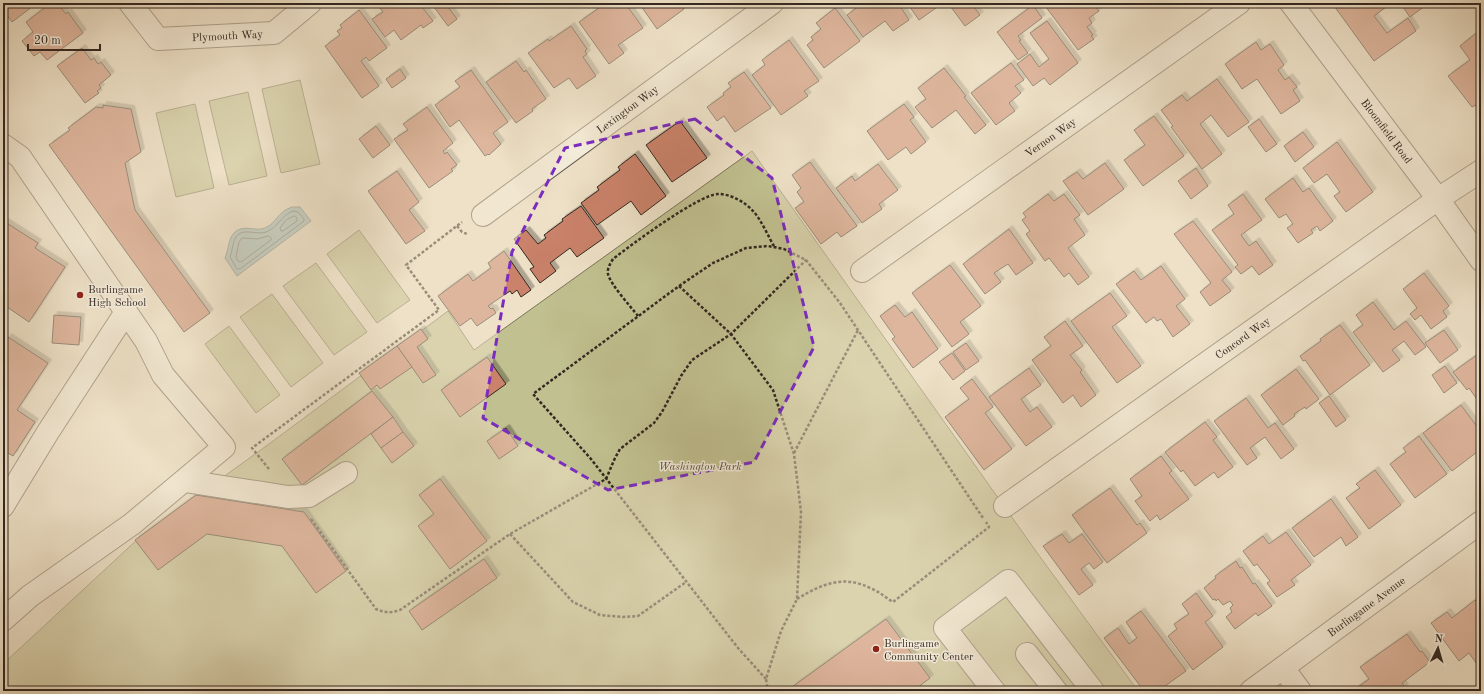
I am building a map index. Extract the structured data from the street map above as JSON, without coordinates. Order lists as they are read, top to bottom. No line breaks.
{"streets":{"street":["Plymouth Way","Lexington Way","Bloomfield Road","Vernon Way","Concord Way","Burlingame Avenue"]},"crossings":[["Bloomfield Road","Concord Way"]],"parks":["Washington Park"],"places":["Burlingame High School","Burlingame Community Center"],"scale_bar":"20 m","north":"top"}
